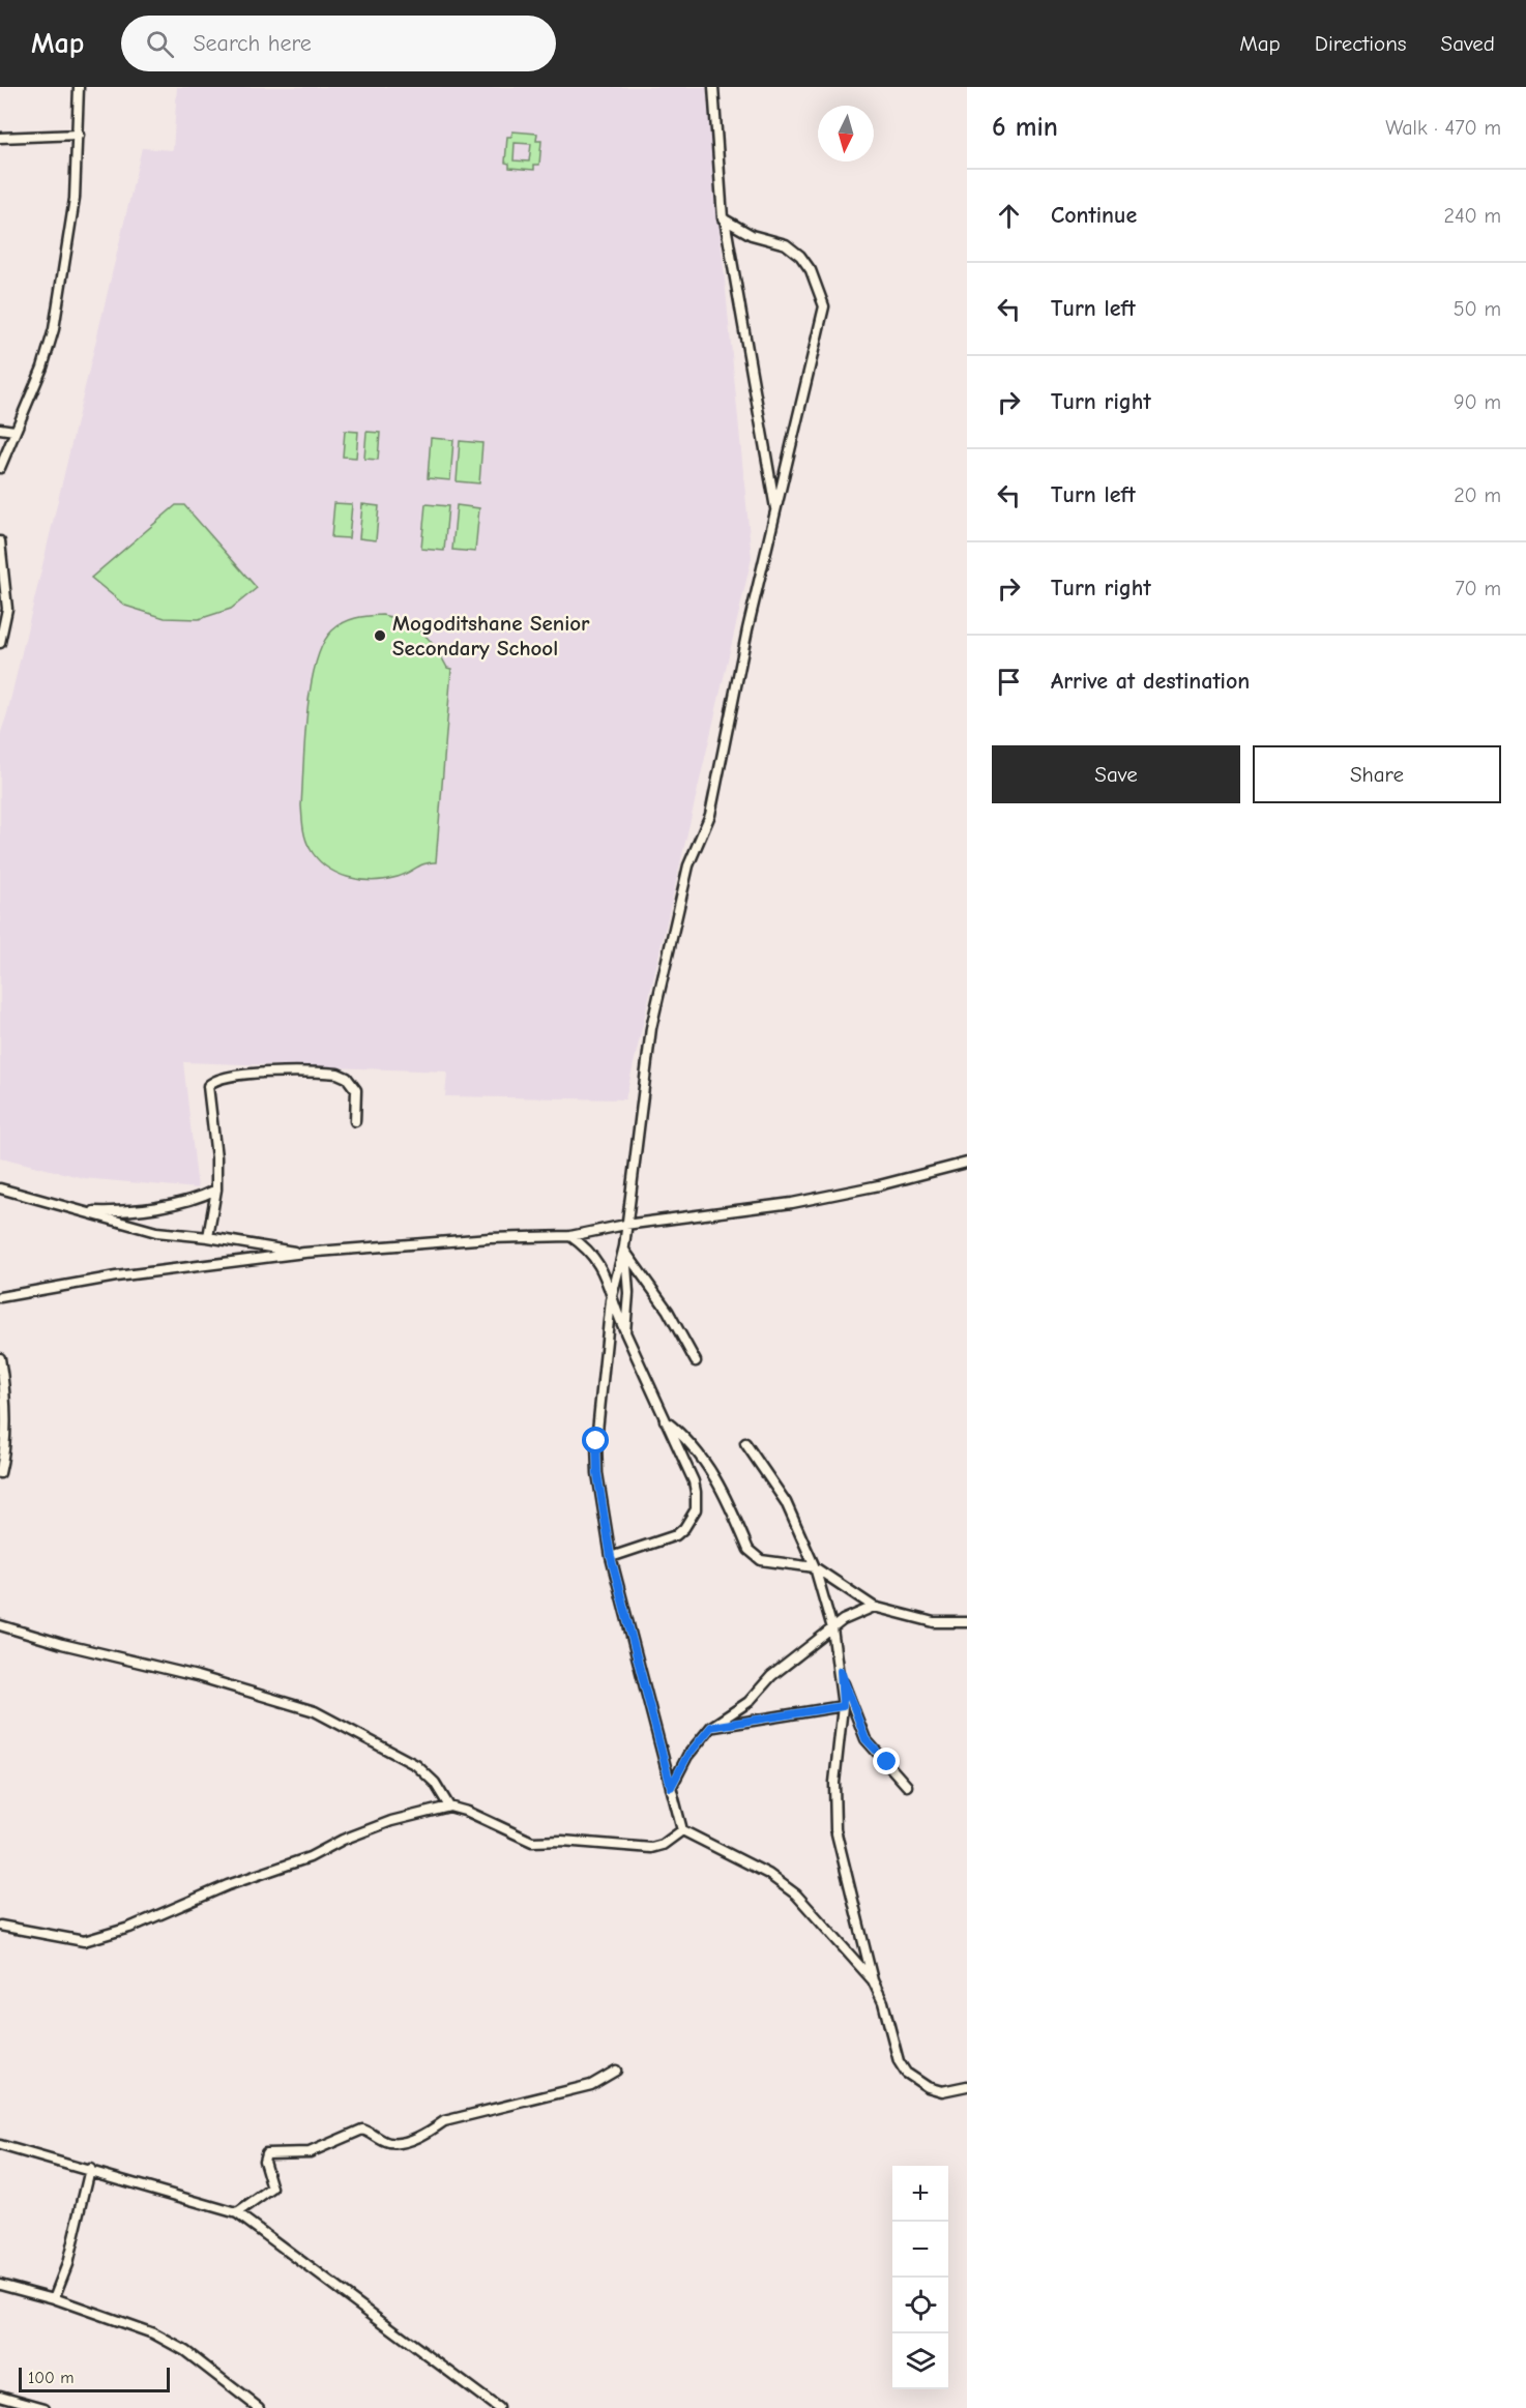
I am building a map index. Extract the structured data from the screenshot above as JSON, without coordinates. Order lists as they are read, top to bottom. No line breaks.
{"places":["Mogoditshane Senior Secondary School"],"scale_bar":"100 m","north":"bottom","page":{"header":"Map","search":"Search here","nav":["Map","Directions","Saved"],"heading":["6 min","Walk · 470 m"],"list":[["Continue","240 m"],["Turn left","50 m"],["Turn right","90 m"],["Turn left","20 m"],["Turn right","70 m"],"Arrive at destination"],"buttons":["Save","Share"],"map_buttons":["+","−"],"scale":"100 m"}}
